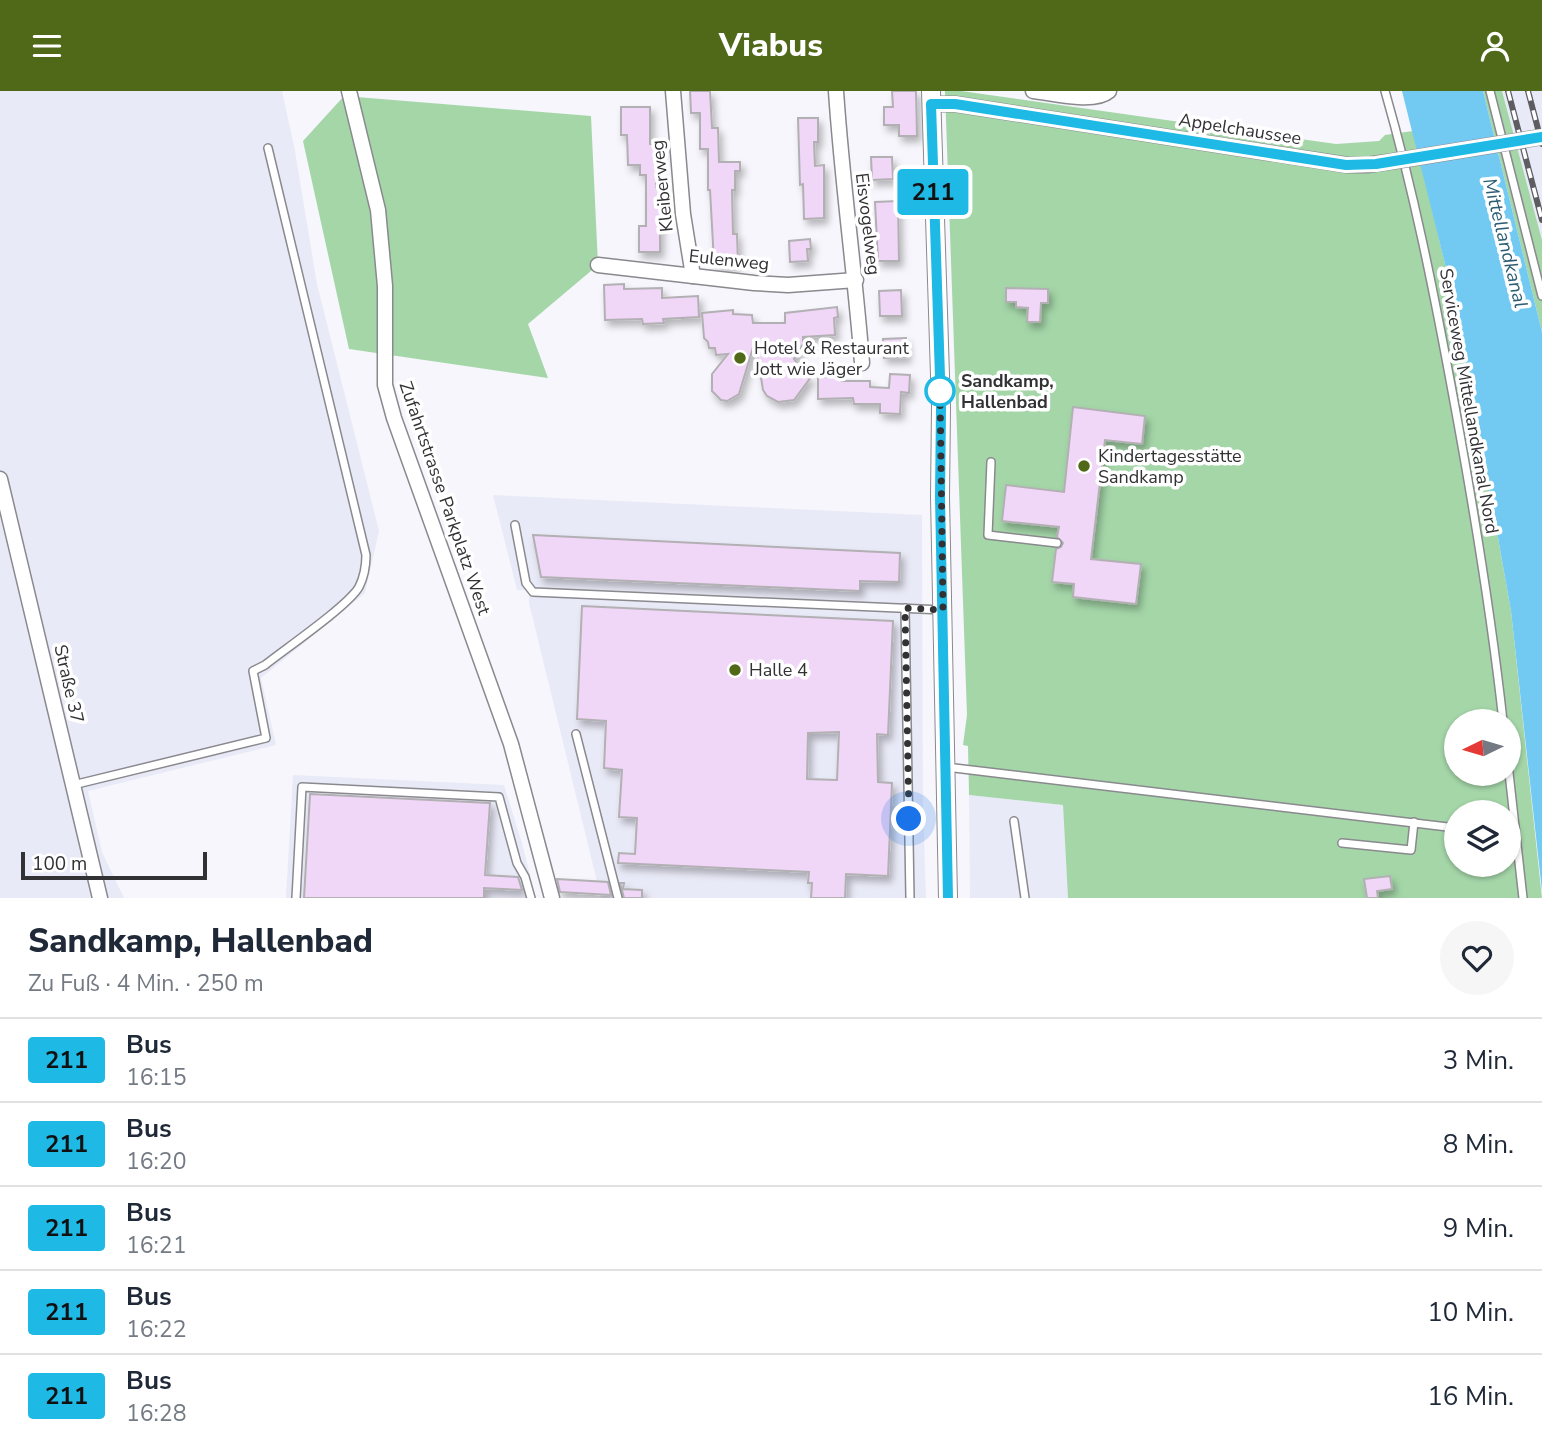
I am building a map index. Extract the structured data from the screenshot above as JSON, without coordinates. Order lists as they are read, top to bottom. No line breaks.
{"streets":{"street":["Appelchaussee","Kleiberweg","Eisvogelweg","Eulenweg","Zufahrtstrasse Parkplatz West","Straße 37"],"lane":["Serviceweg Mittellandkanal Nord"]},"crossings":[["Kleiberweg","Eulenweg"],["Eisvogelweg","Eulenweg"]],"water":["Mittellandkanal"],"places":["Hotel & Restaurant Jott wie Jäger","Sandkamp, Hallenbad","Kindertagesstätte Sandkamp","Halle 4"],"lines":["bus line 211"],"scale_bar":"100 m","north":"left","page":{"header":"Viabus","on_map":"211","scale":"100 m","heading":["Sandkamp, Hallenbad","Zu Fuß · 4 Min. · 250 m"],"list":[{"mark":"211","name":"Bus","note":"16:15","value":"3 Min."},{"mark":"211","name":"Bus","note":"16:20","value":"8 Min."},{"mark":"211","name":"Bus","note":"16:21","value":"9 Min."},{"mark":"211","name":"Bus","note":"16:22","value":"10 Min."},{"mark":"211","name":"Bus","note":"16:28","value":"16 Min."}]}}
